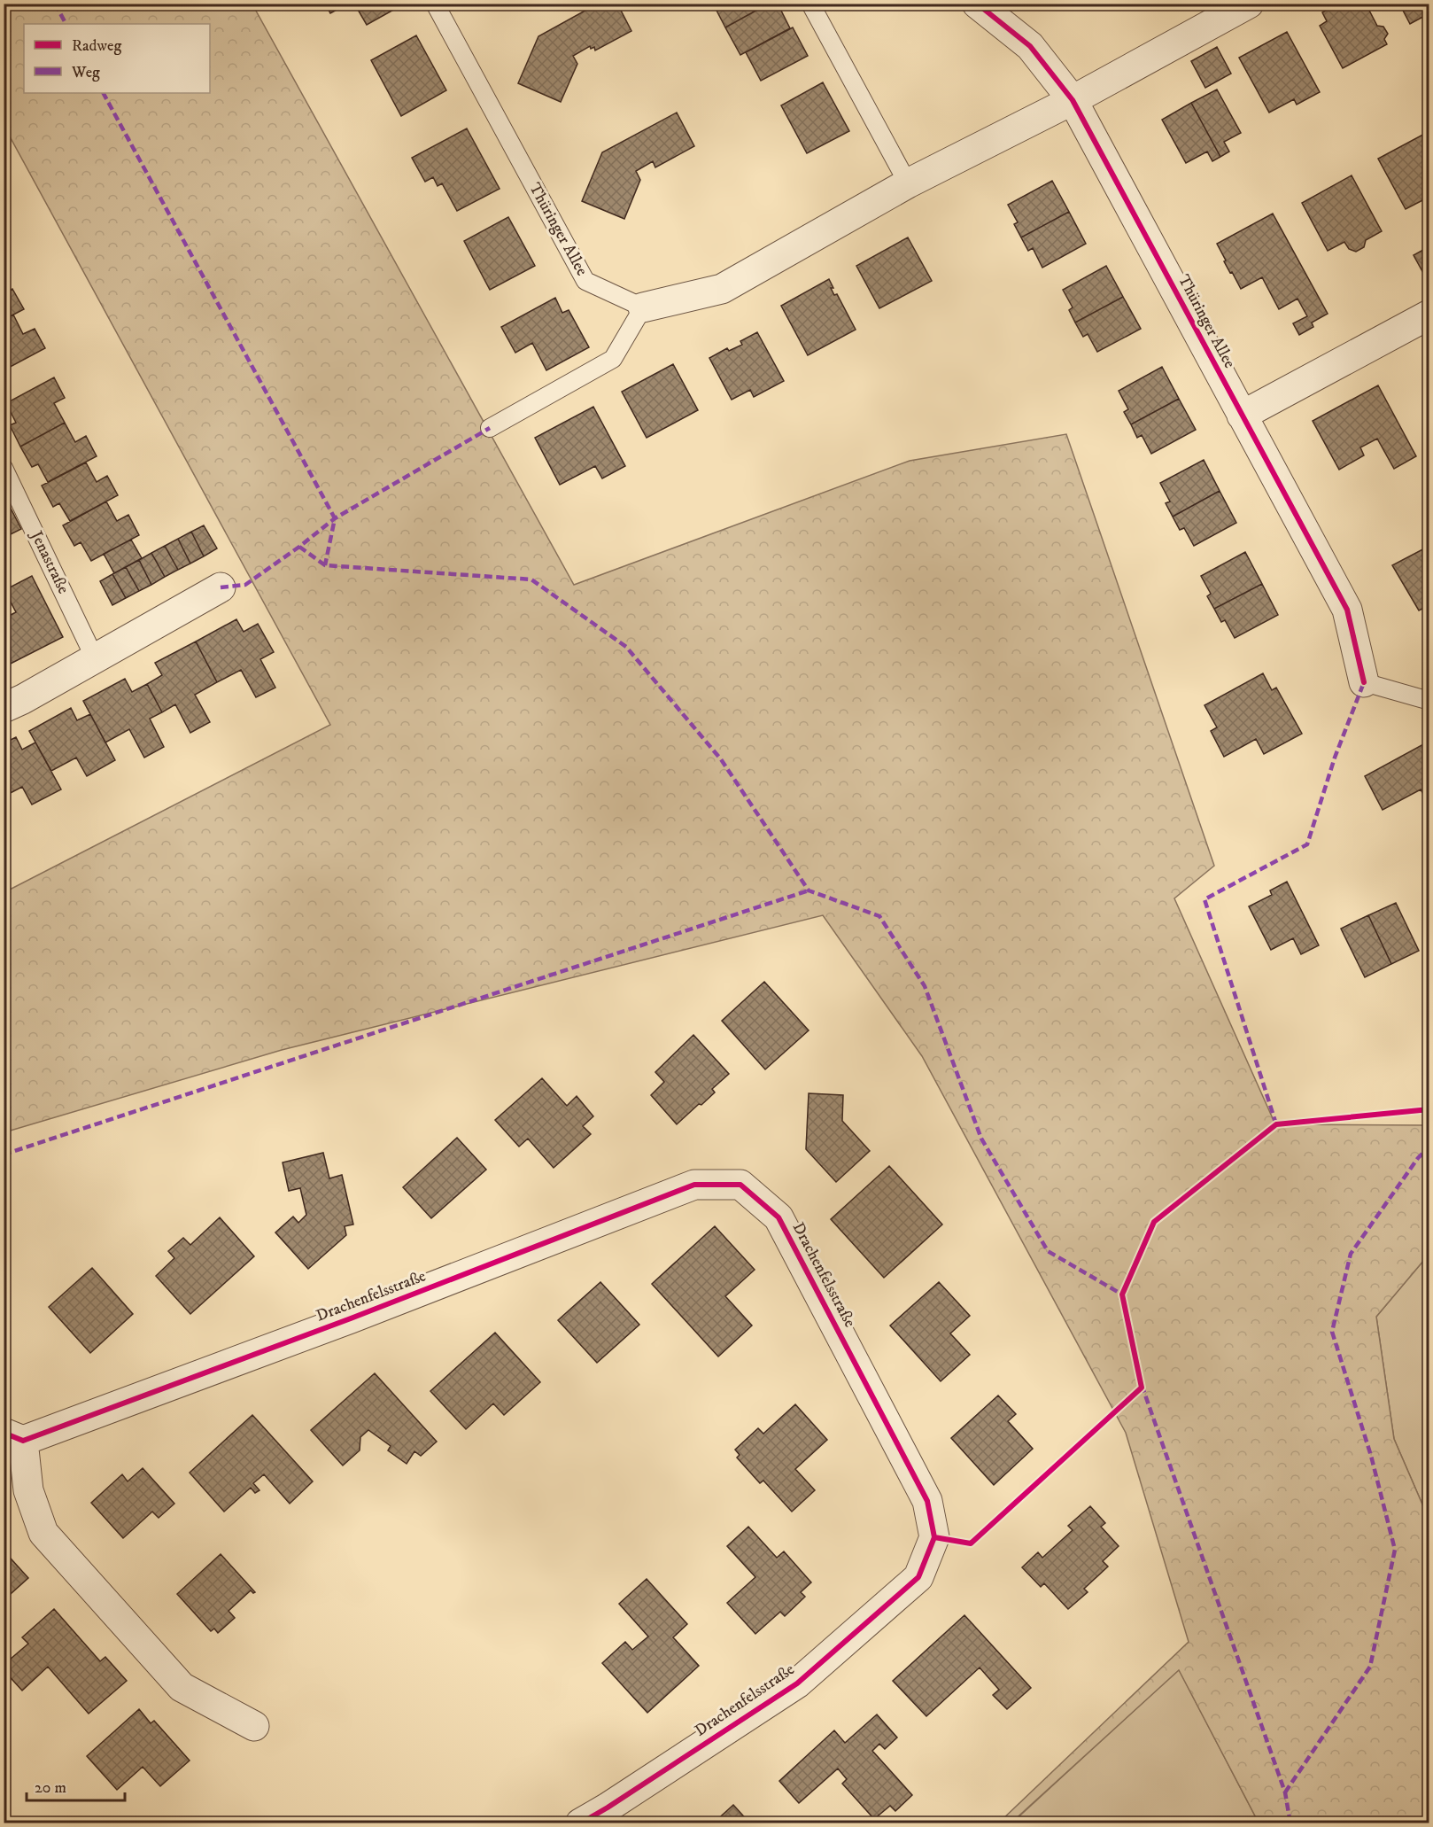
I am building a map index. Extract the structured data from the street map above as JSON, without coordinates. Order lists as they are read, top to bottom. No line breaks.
{"streets":{"street":["Thüringer Allee","Drachenfelsstraße"],"lane":["Jenastraße"]},"legend":["Radweg","Weg"],"scale_bar":"20 m"}
